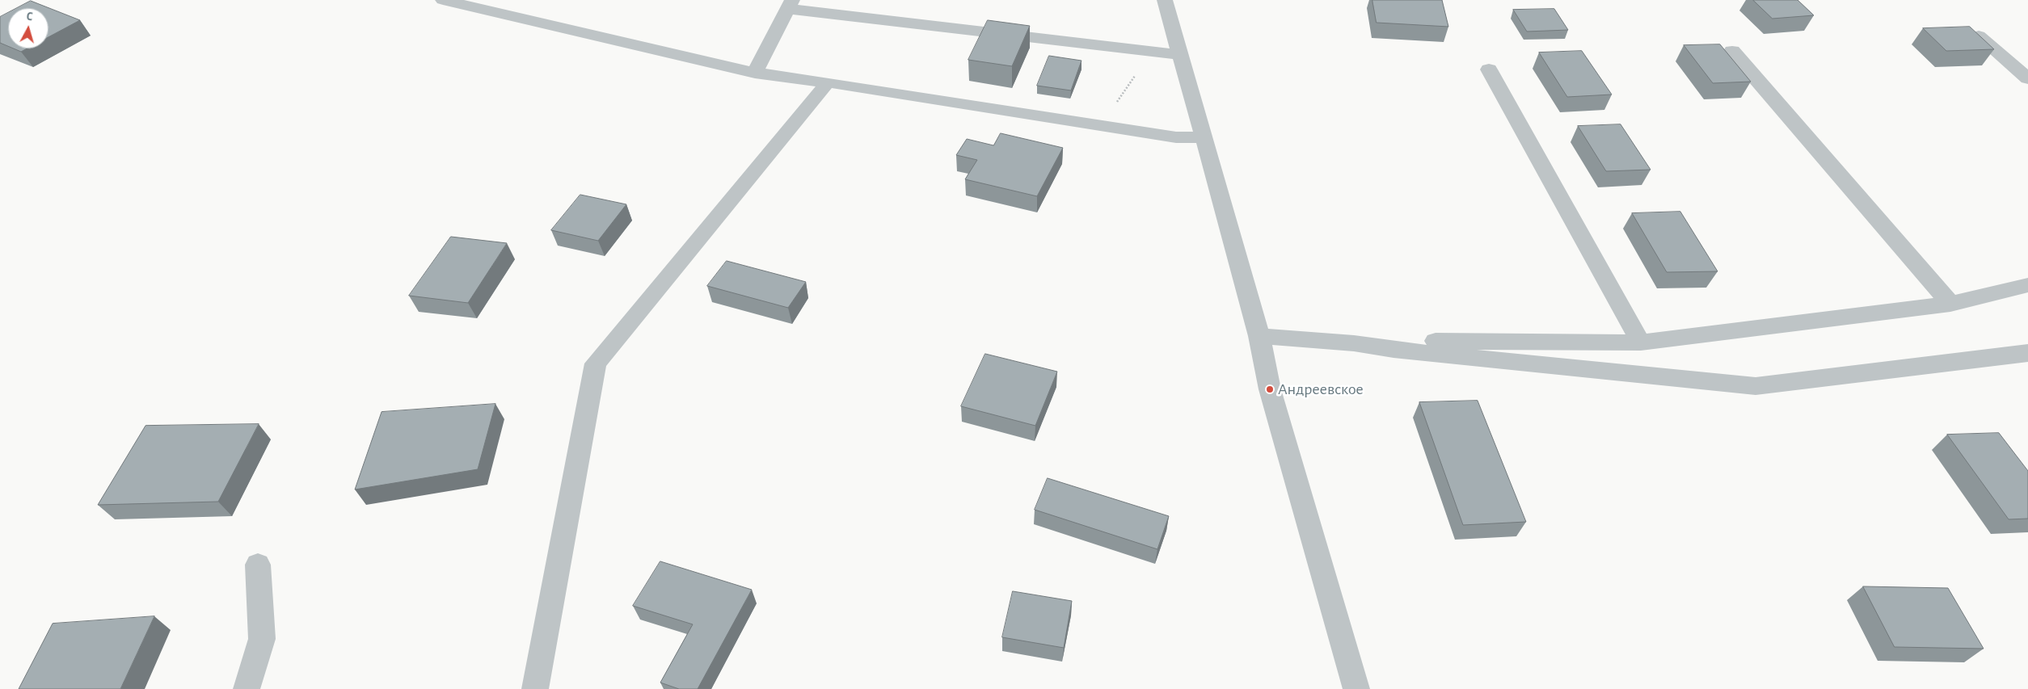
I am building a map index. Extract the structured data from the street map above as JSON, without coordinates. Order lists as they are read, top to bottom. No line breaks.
{"places":["Андреевское"],"north":"top"}
